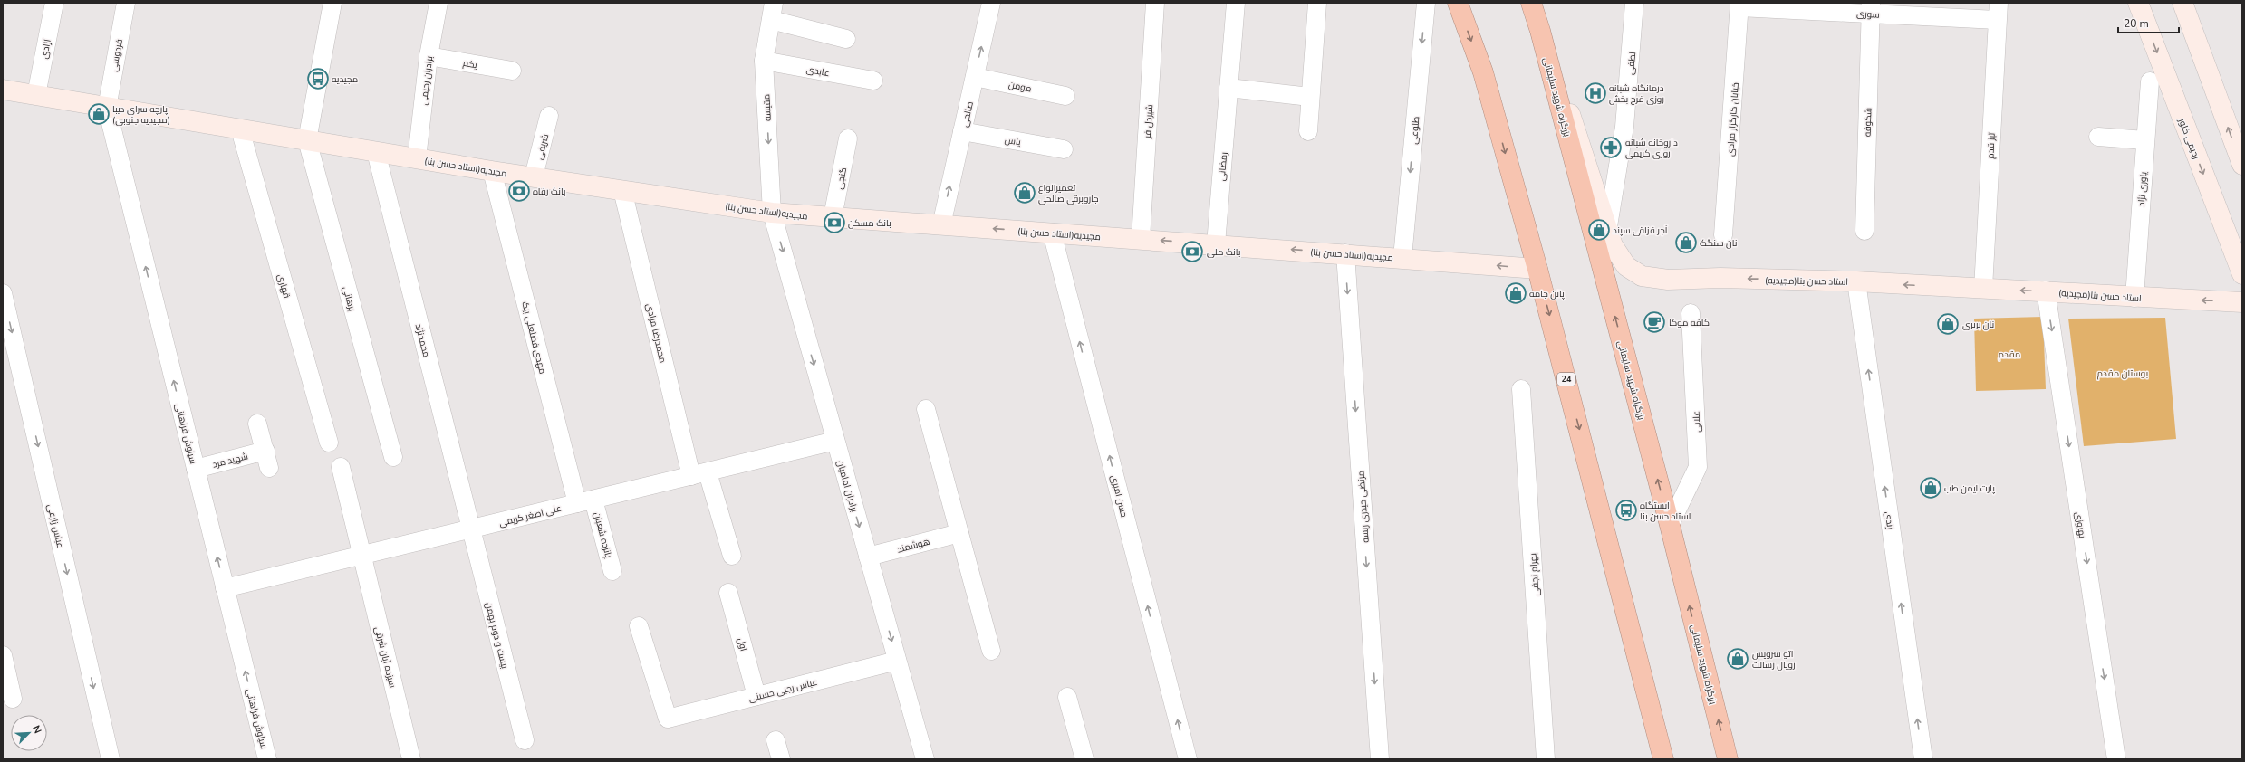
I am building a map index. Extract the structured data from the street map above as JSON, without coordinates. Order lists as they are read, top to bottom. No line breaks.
{"streets":{"highway":["بزرگراه شهید سلیمانی","24"],"main road":["رحیمی کلور","مجیدیه(استاد حسن بنا)","استاد حسن بنا(مجیدیه)"],"street":["سوری","آزادی","فردوسی","یکم","لطفی","عابدی","برادران رحیمی","مومن","مقیسه","صالحی","خیابان کارگزار مرادی","شیردل فر","شکوفه","طلوعی","یاس","تیز قدم","شریفی","رمضانی","گنجی","یاوری نژاد","قهاری","برهانی","محمدرضا مرادی","مهدی فضلعلی بیک","محمدنژاد","علایی","سیاوش فراهانی","شهید مرد","برادران امامیان","حسن امیری","مرتضی حیدری ریسه","علی اصغر کریمی","زندی","بهروزی","عباس زارعی","پانزده شعبان","هوشمند","بهرام نجفی","بیست و دوم بهمن","اول","سیزده آبان شرقی","عباس رجبی حسینی"]},"crossings":[["سوری","خیابان کارگزار مرادی"],["سوری","شکوفه"],["سوری","تیز قدم"],["آزادی","مجیدیه(استاد حسن بنا)"],["فردوسی","مجیدیه(استاد حسن بنا)"],["فردوسی","سیاوش فراهانی"],["یکم","برادران رحیمی"],["لطفی","استاد حسن بنا(مجیدیه)"],["عابدی","مقیسه"],["برادران رحیمی","مجیدیه(استاد حسن بنا)"],["مومن","صالحی"],["بزرگراه شهید سلیمانی","استاد حسن بنا(مجیدیه)"],["بزرگراه شهید سلیمانی","علایی"],["مقیسه","مجیدیه(استاد حسن بنا)"],["مقیسه","برادران امامیان"],["صالحی","یاس"],["صالحی","مجیدیه(استاد حسن بنا)"],["شیردل فر","مجیدیه(استاد حسن بنا)"],["طلوعی","مجیدیه(استاد حسن بنا)"],["تیز قدم","استاد حسن بنا(مجیدیه)"],["شریفی","مجیدیه(استاد حسن بنا)"],["مجیدیه(استاد حسن بنا)","رمضانی"],["مجیدیه(استاد حسن بنا)","گنجی"],["مجیدیه(استاد حسن بنا)","قهاری"],["مجیدیه(استاد حسن بنا)","برهانی"],["مجیدیه(استاد حسن بنا)","محمدرضا مرادی"],["مجیدیه(استاد حسن بنا)","مهدی فضلعلی بیک"],["مجیدیه(استاد حسن بنا)","محمدنژاد"],["مجیدیه(استاد حسن بنا)","24"],["مجیدیه(استاد حسن بنا)","سیاوش فراهانی"],["مجیدیه(استاد حسن بنا)","برادران امامیان"],["مجیدیه(استاد حسن بنا)","حسن امیری"],["مجیدیه(استاد حسن بنا)","مرتضی حیدری ریسه"],["یاوری نژاد","استاد حسن بنا(مجیدیه)"],["استاد حسن بنا(مجیدیه)","زندی"],["استاد حسن بنا(مجیدیه)","بهروزی"],["محمدرضا مرادی","علی اصغر کریمی"],["مهدی فضلعلی بیک","علی اصغر کریمی"],["مهدی فضلعلی بیک","پانزده شعبان"],["محمدنژاد","علی اصغر کریمی"],["محمدنژاد","بیست و دوم بهمن"],["سیاوش فراهانی","شهید مرد"],["سیاوش فراهانی","علی اصغر کریمی"],["برادران امامیان","علی اصغر کریمی"],["برادران امامیان","هوشمند"],["برادران امامیان","عباس رجبی حسینی"],["علی اصغر کریمی","پانزده شعبان"],["علی اصغر کریمی","بیست و دوم بهمن"],["علی اصغر کریمی","سیزده آبان شرقی"],["اول","عباس رجبی حسینی"]],"one_way":["مقیسه","صالحی","استاد حسن بنا(مجیدیه)","سیاوش فراهانی","حسن امیری","مرتضی حیدری ریسه","زندی","بهروزی","عباس زارعی"],"parks":["مقدم","بوستان مقدم"],"places":{"bus stop":["مجیدیه","ایستگاه استاد حسن بنا"],"hospital":["درمانگاه شبانه روزی فرح بخش"],"shop":["پارچه سرای دیبا (مجیدیه جنوبی)","تعمیرانواع جاروبرقی صالحی","آجر قزاقی سپند","نان سنگک","پاتن جامه","نان بربری","پارت ایمن طب","اتو سرویس رویال رسالت"],"pharmacy":["داروخانه شبانه روزی کریمی"],"bank":["بانک رفاه","بانک مسکن","بانک ملی"],"cafe":["کافه موکا"]},"scale_bar":"20 m","north":"top right"}
